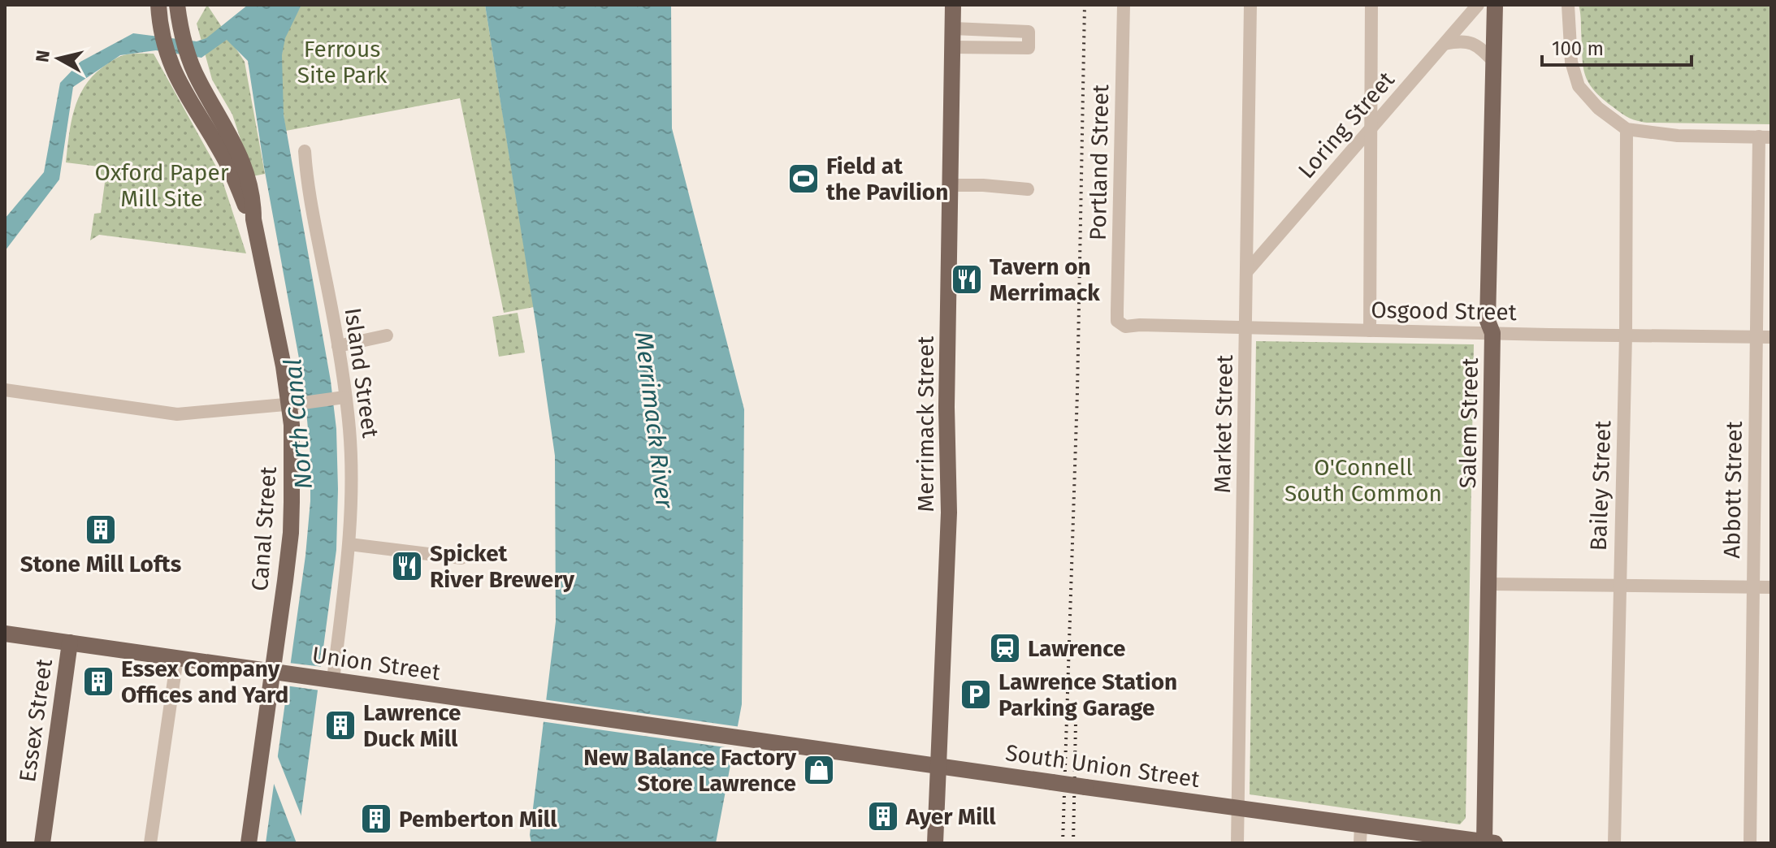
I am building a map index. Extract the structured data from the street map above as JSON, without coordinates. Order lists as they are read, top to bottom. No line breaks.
{"streets":{"main road":["Salem Street","Merrimack Street","Canal Street","Union Street","Essex Street","South Union Street"],"street":["Loring Street","Portland Street","Osgood Street","Island Street","Market Street","Bailey Street","Abbott Street"]},"crossings":[["Loring Street","Market Street"],["Portland Street","Osgood Street"],["Osgood Street","Salem Street"],["Osgood Street","Market Street"],["Osgood Street","Bailey Street"],["Osgood Street","Abbott Street"],["Island Street","Union Street"],["Salem Street","South Union Street"],["Merrimack Street","South Union Street"],["Market Street","South Union Street"],["Canal Street","Union Street"],["Union Street","Essex Street"],["Union Street","South Union Street"]],"water":["Merrimack River","North Canal"],"parks":["Ferrous Site Park","Oxford Paper Mill Site","O'Connell South Common"],"places":{"sports":["Field at the Pavilion"],"restaurant":["Tavern on Merrimack","Spicket River Brewery"],"building":["Stone Mill Lofts","Essex Company Offices and Yard","Lawrence Duck Mill","Ayer Mill","Pemberton Mill"],"station":["Lawrence"],"parking":["Lawrence Station Parking Garage"],"shop":["New Balance Factory Store Lawrence"]},"scale_bar":"100 m","north":"left"}
